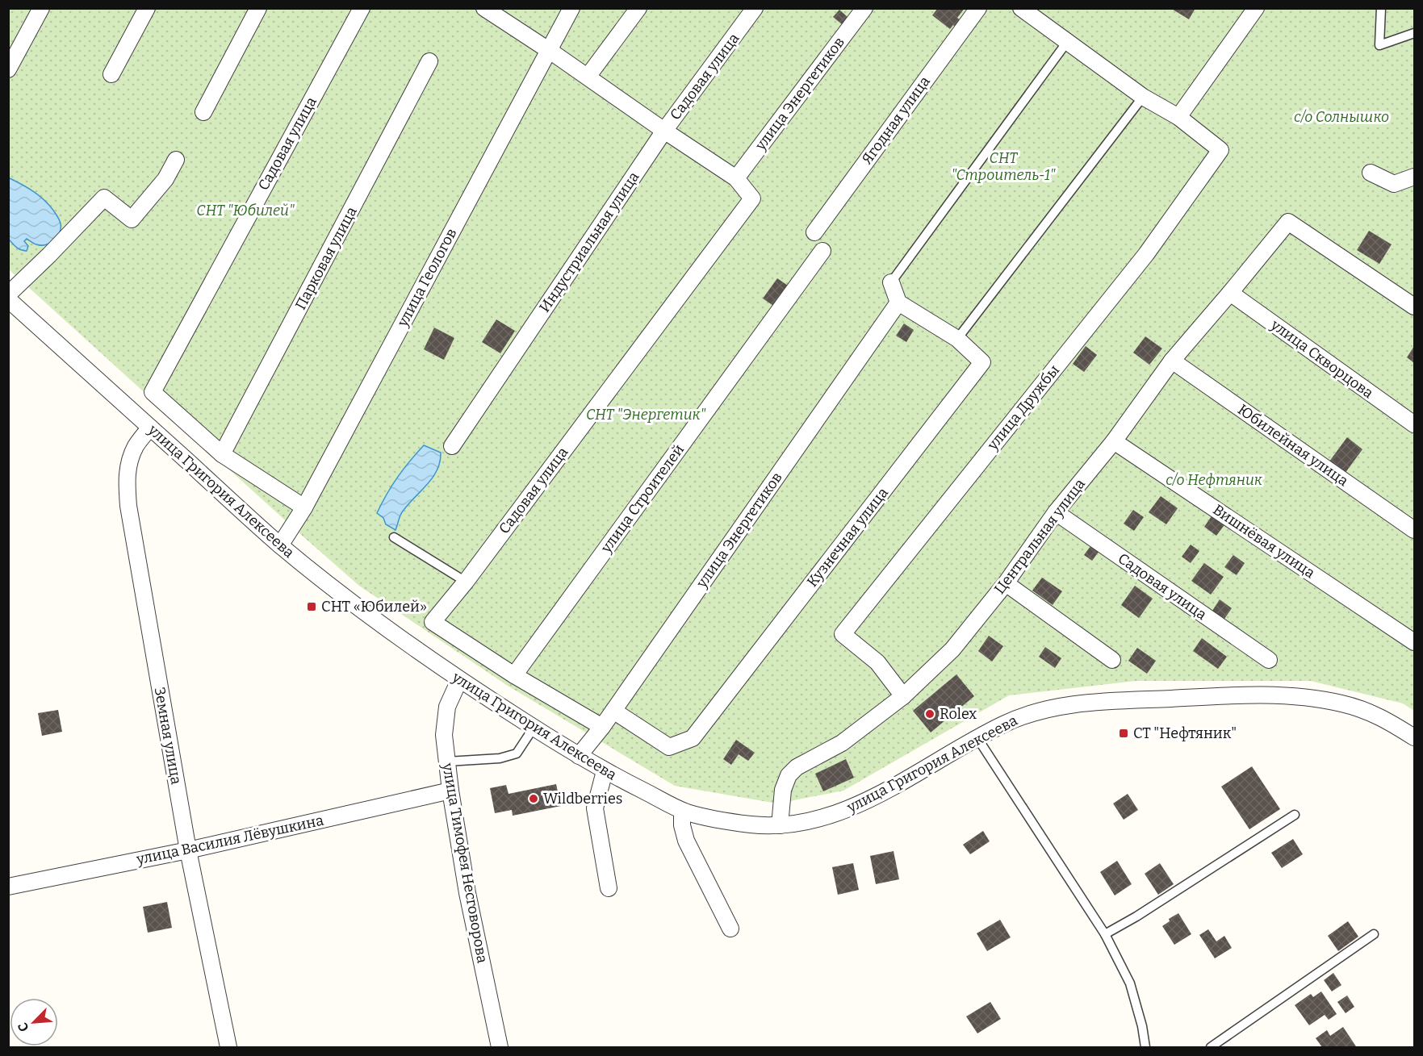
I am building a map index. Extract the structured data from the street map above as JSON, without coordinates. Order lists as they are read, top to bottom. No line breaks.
{"streets":{"street":["Садовая улица","улица Энергетиков","Ягодная улица","Индустриальная улица","Парковая улица","улица Геологов","улица Скворцова","улица Дружбы","Юбилейная улица","улица Григория Алексеева","улица Строителей","Центральная улица","Кузнечная улица","Вишнёвая улица","Земная улица","улица Василия Лёвушкина","улица Тимофея Несговорова"]},"crossings":[["Садовая улица","улица Энергетиков"],["Садовая улица","Индустриальная улица"],["Садовая улица","Парковая улица"],["Садовая улица","улица Геологов"],["Садовая улица","улица Строителей"],["Садовая улица","Центральная улица"],["улица Энергетиков","улица Григория Алексеева"],["улица Энергетиков","Кузнечная улица"],["Ягодная улица","улица Строителей"],["улица Геологов","улица Григория Алексеева"],["улица Скворцова","Центральная улица"],["улица Дружбы","Центральная улица"],["Юбилейная улица","Центральная улица"],["улица Григория Алексеева","Центральная улица"],["улица Григория Алексеева","Земная улица"],["улица Григория Алексеева","улица Тимофея Несговорова"],["Центральная улица","Вишнёвая улица"],["Земная улица","улица Василия Лёвушкина"],["улица Василия Лёвушкина","улица Тимофея Несговорова"]],"parks":["с/о Солнышко","СНТ \"Строитель-1\"","СНТ \"Юбилей\"","СНТ \"Энергетик\"","с/о Нефтяник"],"places":{"transit":["СНТ «Юбилей»","СТ \"Нефтяник\""],"other":["Rolex","Wildberries"]},"north":"bottom left"}
